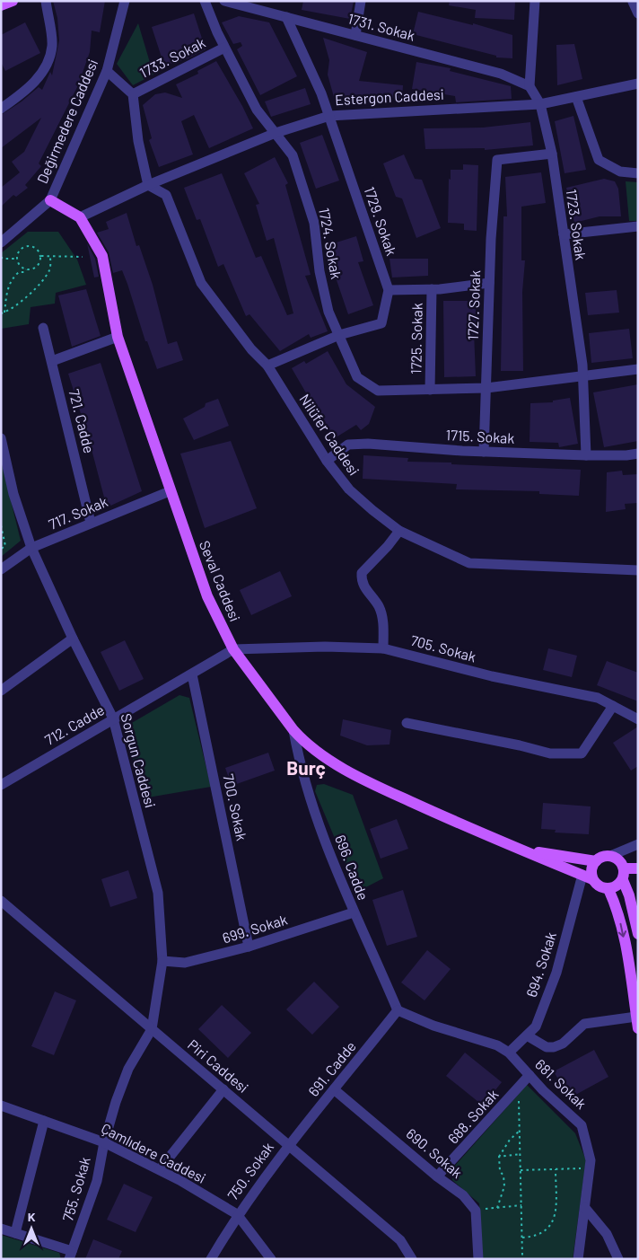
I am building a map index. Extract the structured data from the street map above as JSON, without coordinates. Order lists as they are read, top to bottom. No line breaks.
{"streets":{"main road":["Seval Caddesi"],"street":["1731. Sokak","1733. Sokak","Estergon Caddesi","Değirmedere Caddesi","1729. Sokak","1723. Sokak","1724. Sokak","1727. Sokak","1725. Sokak","721. Cadde","Nilüfer Caddesi","1715. Sokak","717. Sokak","705. Sokak","712. Cadde","Sorgun Caddesi","700. Sokak","696. Cadde","699. Sokak","694. Sokak","Piri Caddesi","691. Cadde","681. Sokak","688. Sokak","Çamlıdere Caddesi","690. Sokak","750. Sokak","755. Sokak"]},"crossings":[["1731. Sokak","1729. Sokak"],["1731. Sokak","1723. Sokak"],["1733. Sokak","1724. Sokak"],["Estergon Caddesi","1729. Sokak"],["Estergon Caddesi","1723. Sokak"],["Estergon Caddesi","1724. Sokak"],["Estergon Caddesi","Nilüfer Caddesi"],["Estergon Caddesi","Seval Caddesi"],["Değirmedere Caddesi","Seval Caddesi"],["1723. Sokak","1724. Sokak"],["1723. Sokak","1727. Sokak"],["1723. Sokak","1715. Sokak"],["1724. Sokak","1727. Sokak"],["1724. Sokak","1725. Sokak"],["1727. Sokak","1715. Sokak"],["721. Cadde","717. Sokak"],["Nilüfer Caddesi","1715. Sokak"],["717. Sokak","Seval Caddesi"],["717. Sokak","Sorgun Caddesi"],["Seval Caddesi","705. Sokak"],["Seval Caddesi","712. Cadde"],["Seval Caddesi","696. Cadde"],["Seval Caddesi","694. Sokak"],["705. Sokak","712. Cadde"],["712. Cadde","Sorgun Caddesi"],["712. Cadde","700. Sokak"],["Sorgun Caddesi","699. Sokak"],["Sorgun Caddesi","Piri Caddesi"],["Sorgun Caddesi","755. Sokak"],["700. Sokak","699. Sokak"],["696. Cadde","699. Sokak"],["696. Cadde","691. Cadde"],["696. Cadde","681. Sokak"],["694. Sokak","681. Sokak"],["Piri Caddesi","691. Cadde"],["Piri Caddesi","750. Sokak"],["Piri Caddesi","755. Sokak"],["691. Cadde","681. Sokak"],["691. Cadde","690. Sokak"],["691. Cadde","750. Sokak"],["681. Sokak","688. Sokak"],["688. Sokak","690. Sokak"],["Çamlıdere Caddesi","750. Sokak"],["Çamlıdere Caddesi","755. Sokak"]],"districts":["Burç"],"north":"top"}
